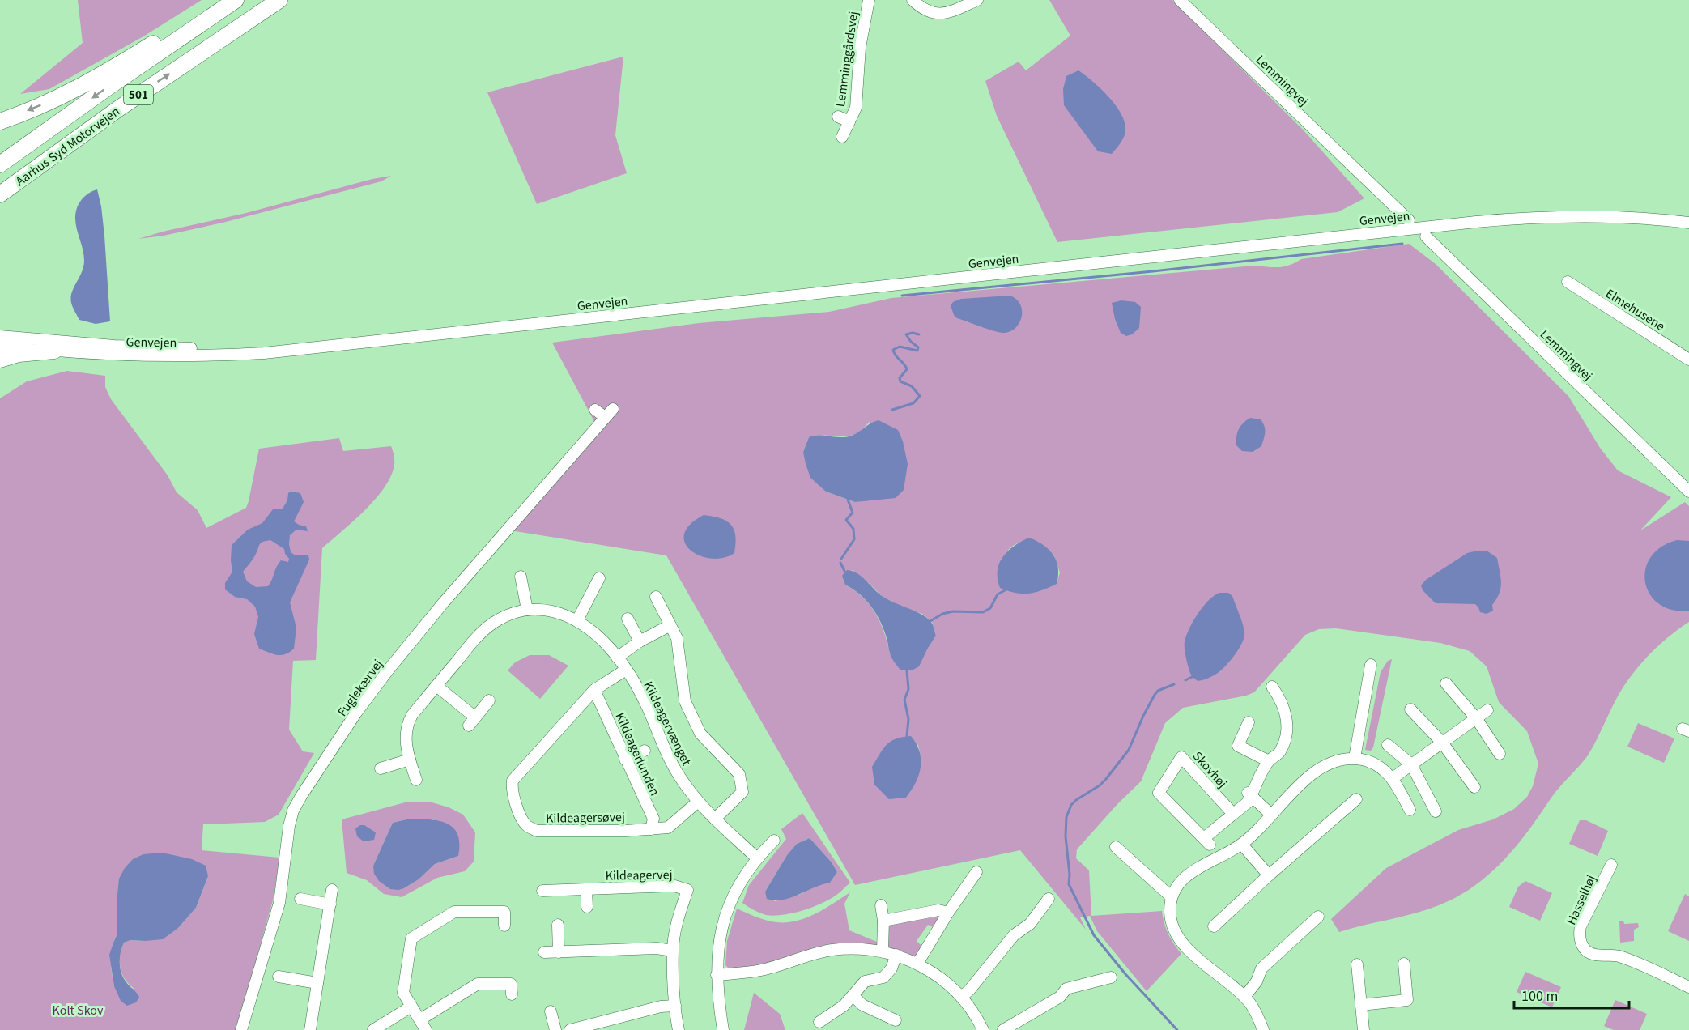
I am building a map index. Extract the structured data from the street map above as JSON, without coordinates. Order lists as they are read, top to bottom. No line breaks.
{"streets":{"highway":["501","Aarhus Syd Motorvejen"],"street":["Lemminggårdsvej","Lemmingvej","Genvejen","Elmehusene","Fuglekærvej","Kildeagervænget","Kildeagerlunden","Skovhøj","Kildeagersøvej","Kildeagervej","Hasselhøj"]},"crossings":[["Kildeagervænget","Kildeagersøvej"],["Kildeagerlunden","Kildeagersøvej"]],"parks":["Kolt Skov"],"scale_bar":"100 m"}
